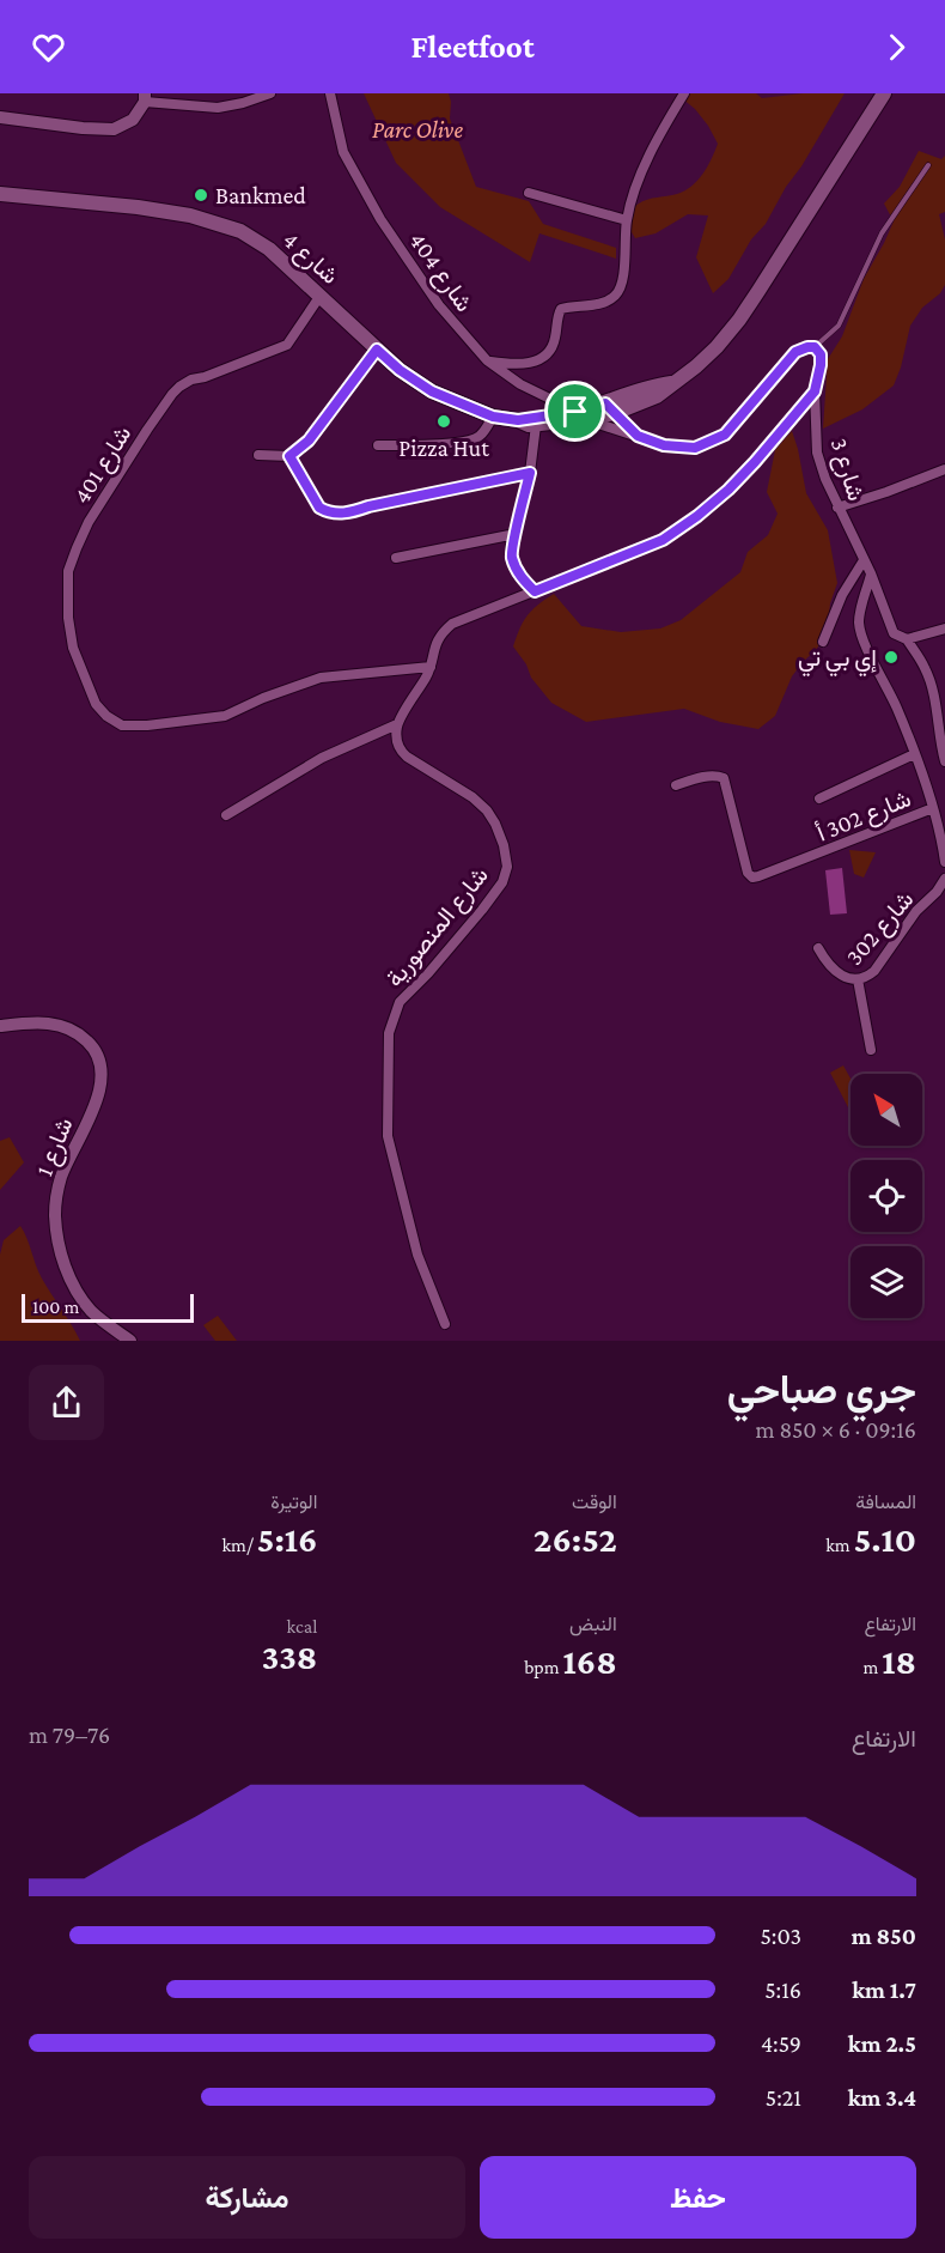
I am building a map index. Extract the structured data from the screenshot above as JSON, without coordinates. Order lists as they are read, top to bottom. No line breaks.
{"streets":{"main road":["شارع 4"],"street":["شارع 404","شارع 401","شارع 3","شارع 302 أ","شارع المنصورية","شارع 302","شارع 1"]},"crossings":[["شارع 4","شارع 404"],["شارع 4","شارع 401"]],"parks":["Parc Olive"],"places":["Bankmed","Pizza Hut","إي بي تي"],"scale_bar":"100 m","north":"top left","page":{"header":"Fleetfoot","scale":"100 m","heading":["جري صباحي","09:16 · 6 × 850 m"],"stats":[["المسافة","5.10 km"],["الوقت","26:52"],["الوتيرة","5:16 /km"],["الارتفاع","18 m"],["النبض","168 bpm"],["kcal","338"]],"chart":["الارتفاع","76–79 m"],"list":[{"name":"850 m","note":"5:03"},{"name":"1.7 km","note":"5:16"},{"name":"2.5 km","note":"4:59"},{"name":"3.4 km","note":"5:21"}],"buttons":["حفظ","مشاركة"]}}
